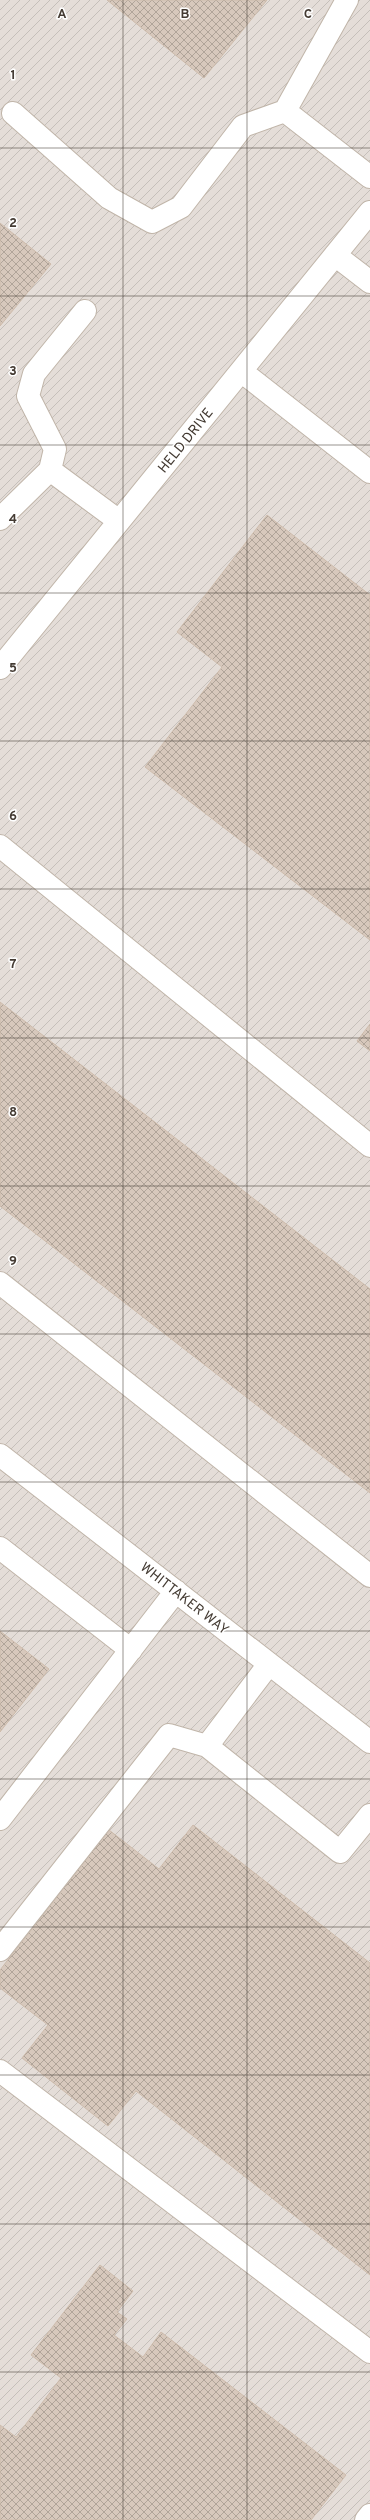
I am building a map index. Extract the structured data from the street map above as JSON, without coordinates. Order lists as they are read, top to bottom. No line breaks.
{"streets":{"street":["HELD DRIVE","WHITTAKER WAY"]},"grid":{"columns":["A","B","C"],"rows":["1","2","3","4","5","6","7","8","9"]}}
